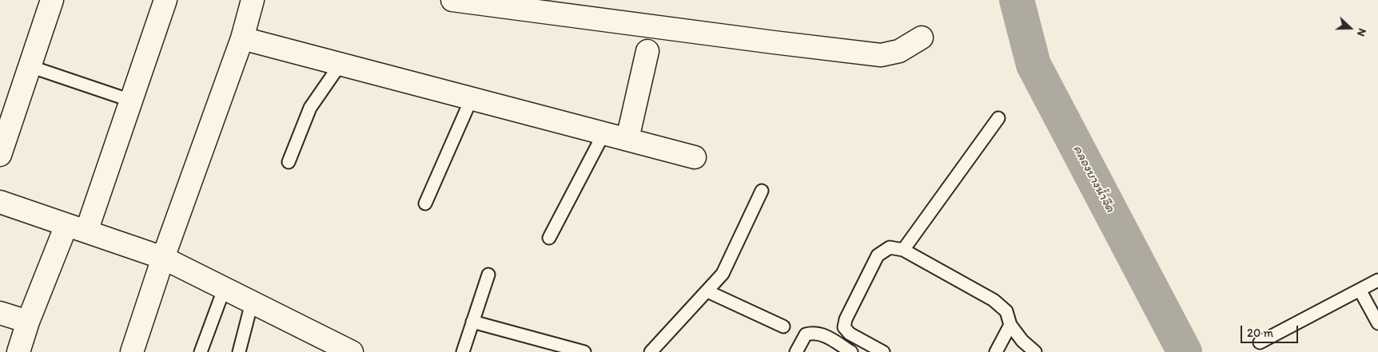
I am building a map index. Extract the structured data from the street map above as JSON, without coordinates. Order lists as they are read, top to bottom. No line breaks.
{"water":["คลองบางน้ำจืด"],"scale_bar":"20 m","north":"right"}
